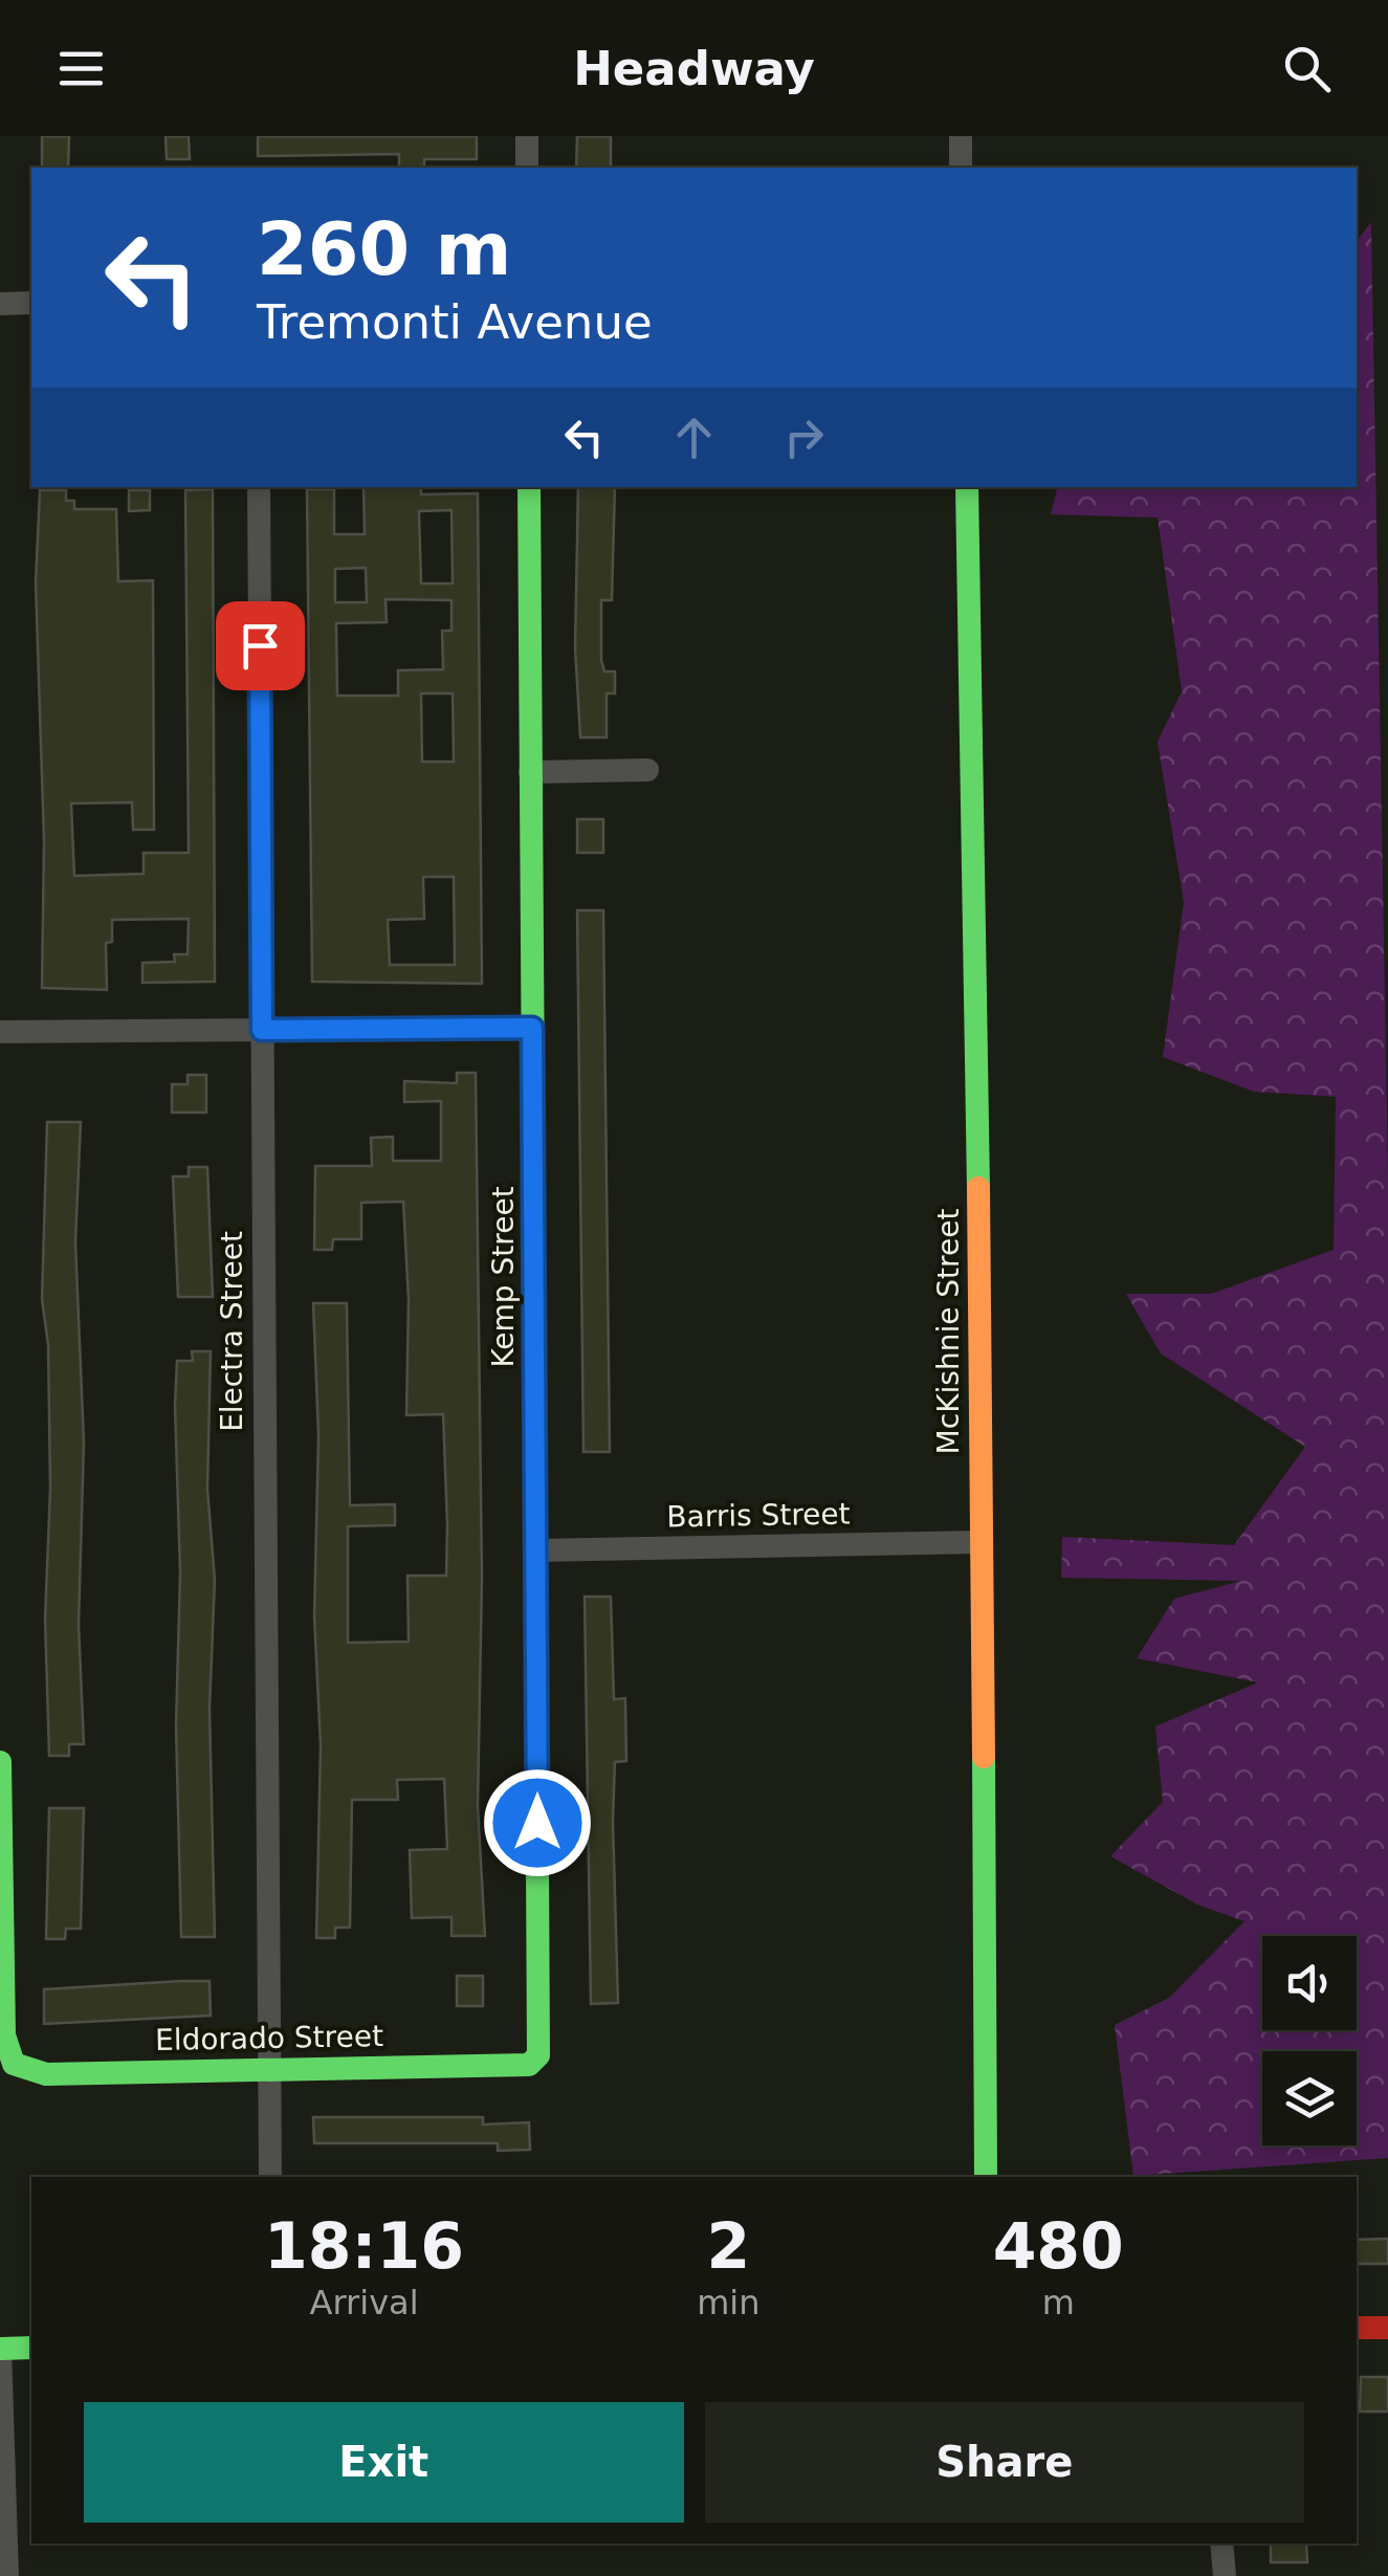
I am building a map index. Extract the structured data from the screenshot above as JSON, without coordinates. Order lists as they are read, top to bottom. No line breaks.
{"streets":{"street":["Kemp Street","Electra Street","McKishnie Street","Barris Street","Eldorado Street"]},"crossings":[["Kemp Street","Barris Street"],["Kemp Street","Eldorado Street"],["Electra Street","Eldorado Street"],["McKishnie Street","Barris Street"]],"page":{"header":"Headway","turn":["260 m","Tremonti Avenue"],"eta":["18:16","Arrival","2","min","480","m"],"buttons":["Exit","Share"]}}
